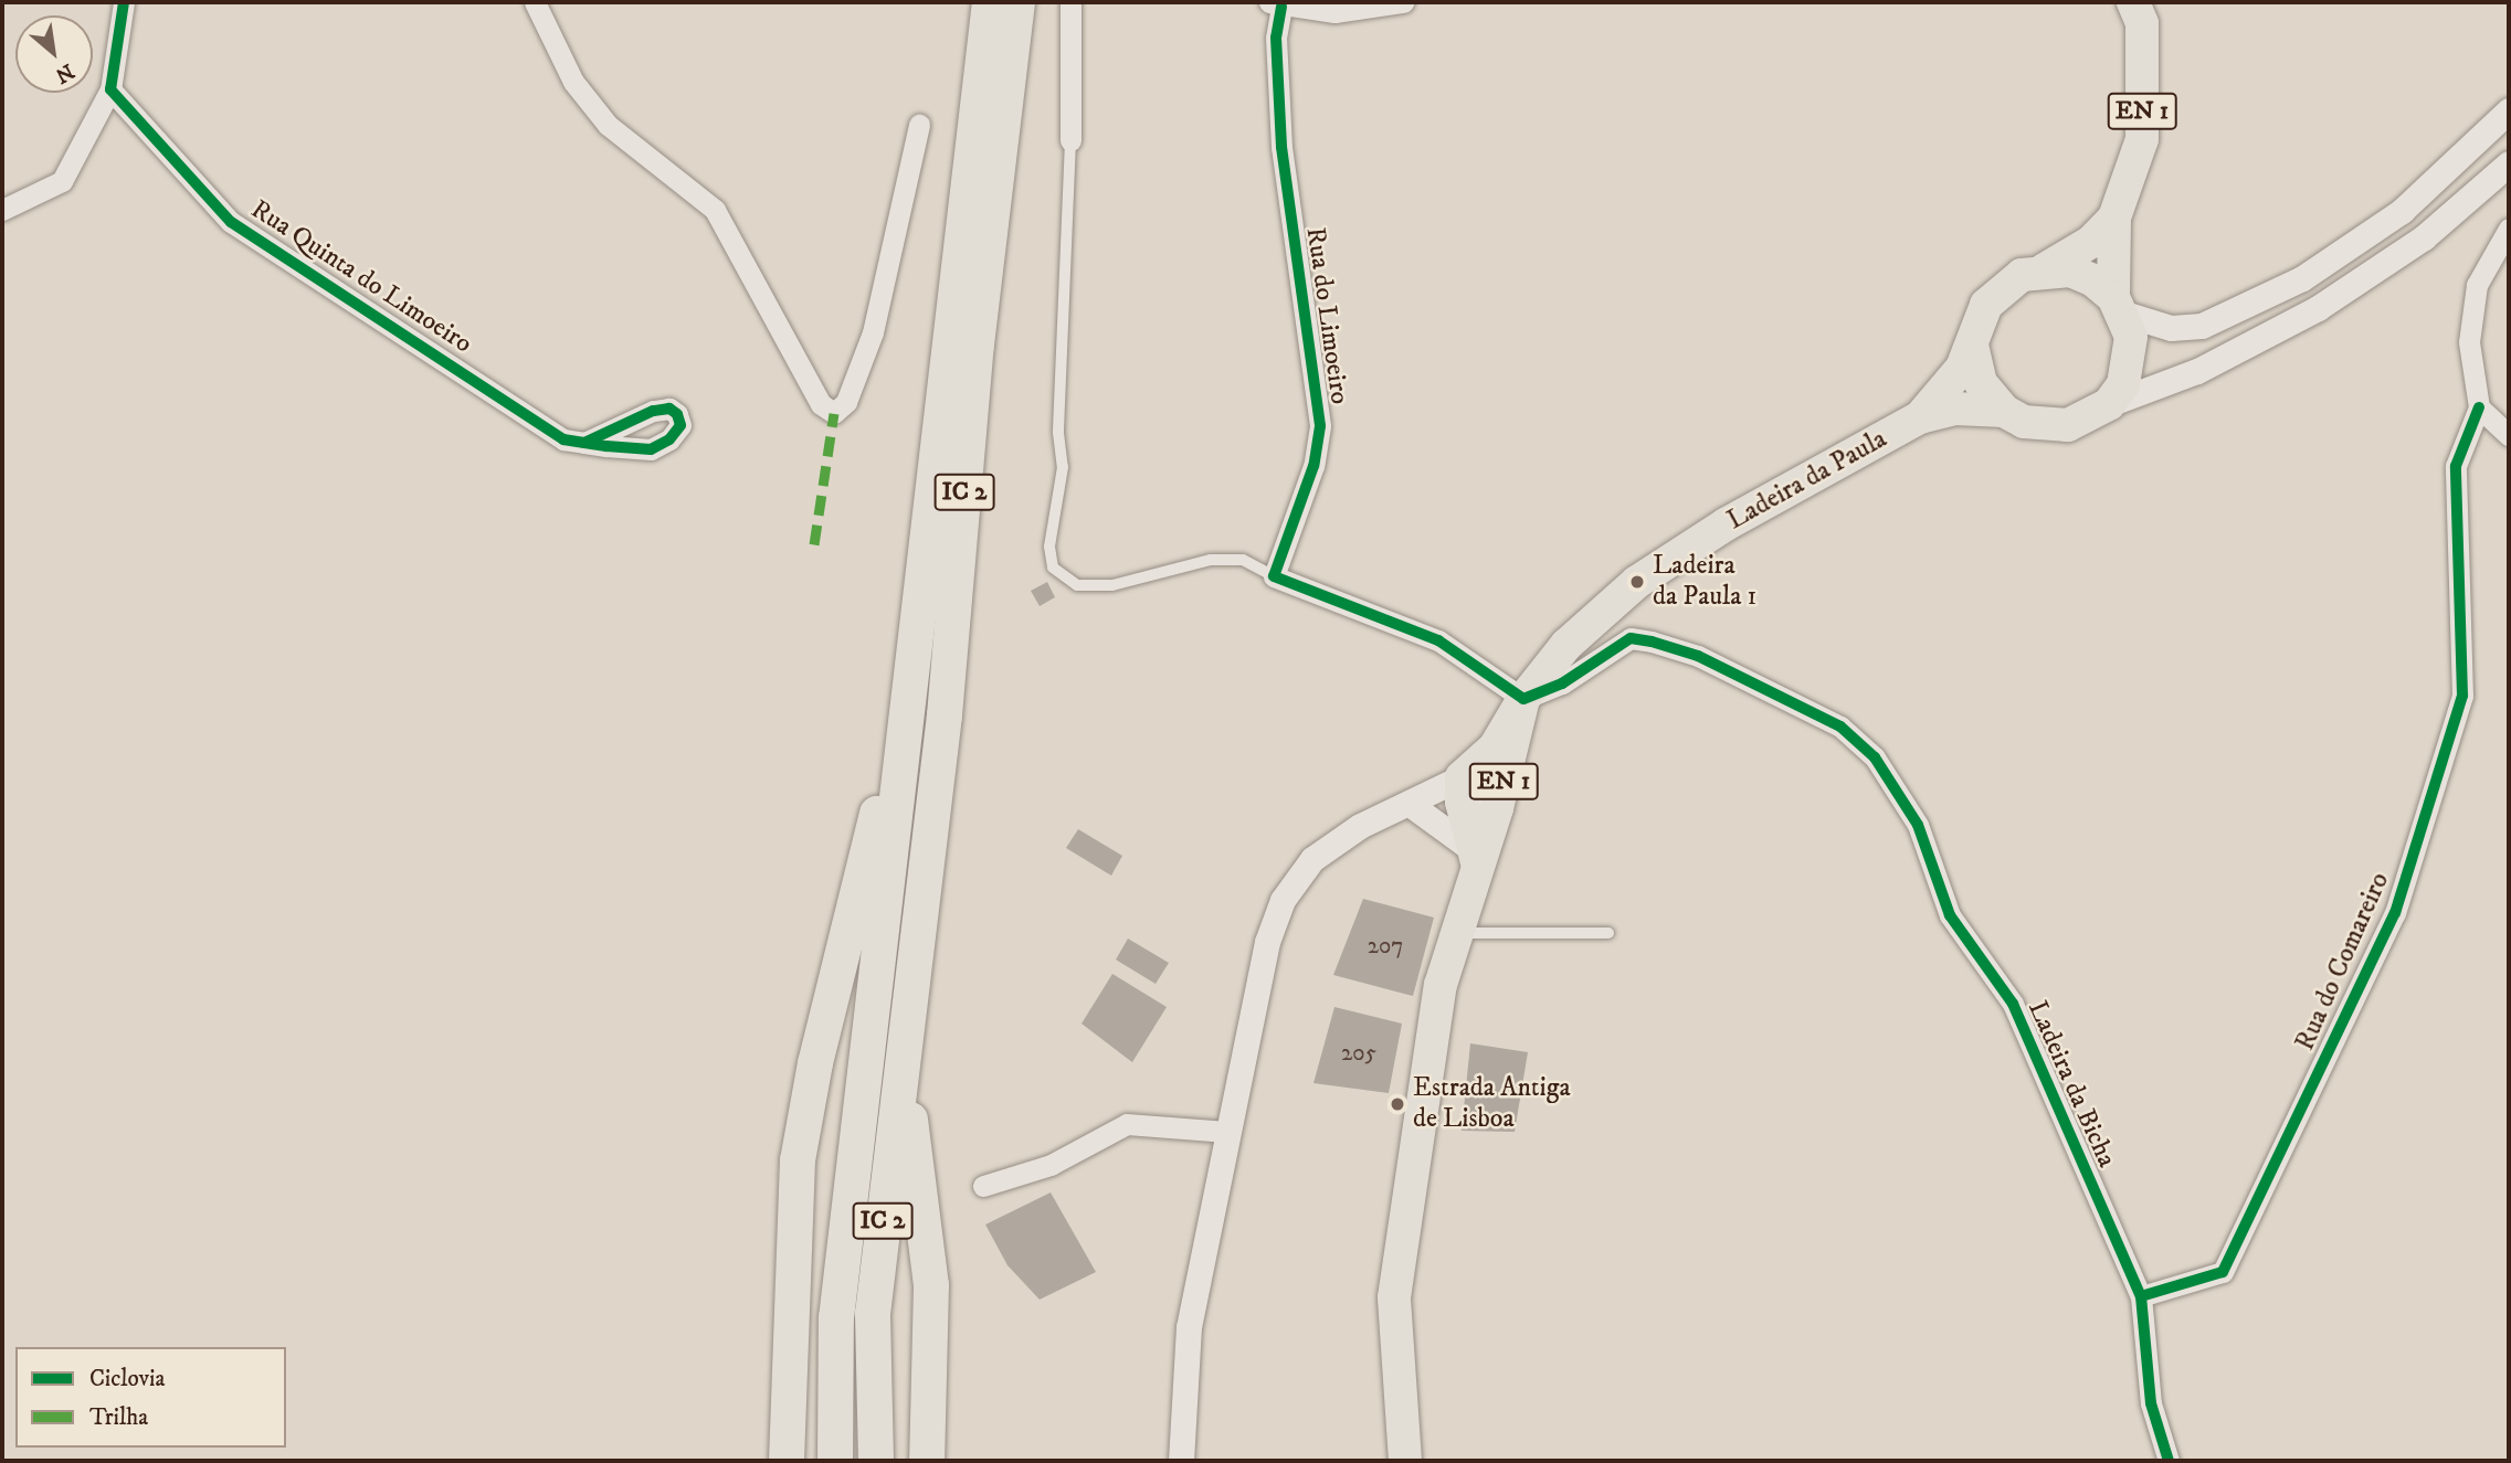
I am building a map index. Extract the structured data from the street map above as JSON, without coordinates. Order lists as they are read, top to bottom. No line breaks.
{"streets":{"highway":["IC 2"],"main road":["EN 1","Ladeira da Paula"],"street":["Rua Quinta do Limoeiro","Rua do Limoeiro","Rua do Comareiro","Ladeira da Bicha"]},"crossings":[["EN 1","Ladeira da Paula"],["EN 1","Ladeira da Bicha"],["Ladeira da Paula","Ladeira da Bicha"],["Rua do Comareiro","Ladeira da Bicha"]],"places":["Ladeira da Paula 1","Estrada Antiga de Lisboa"],"house_numbers":["207","205"],"legend":["Ciclovia","Trilha"],"north":"bottom right"}
